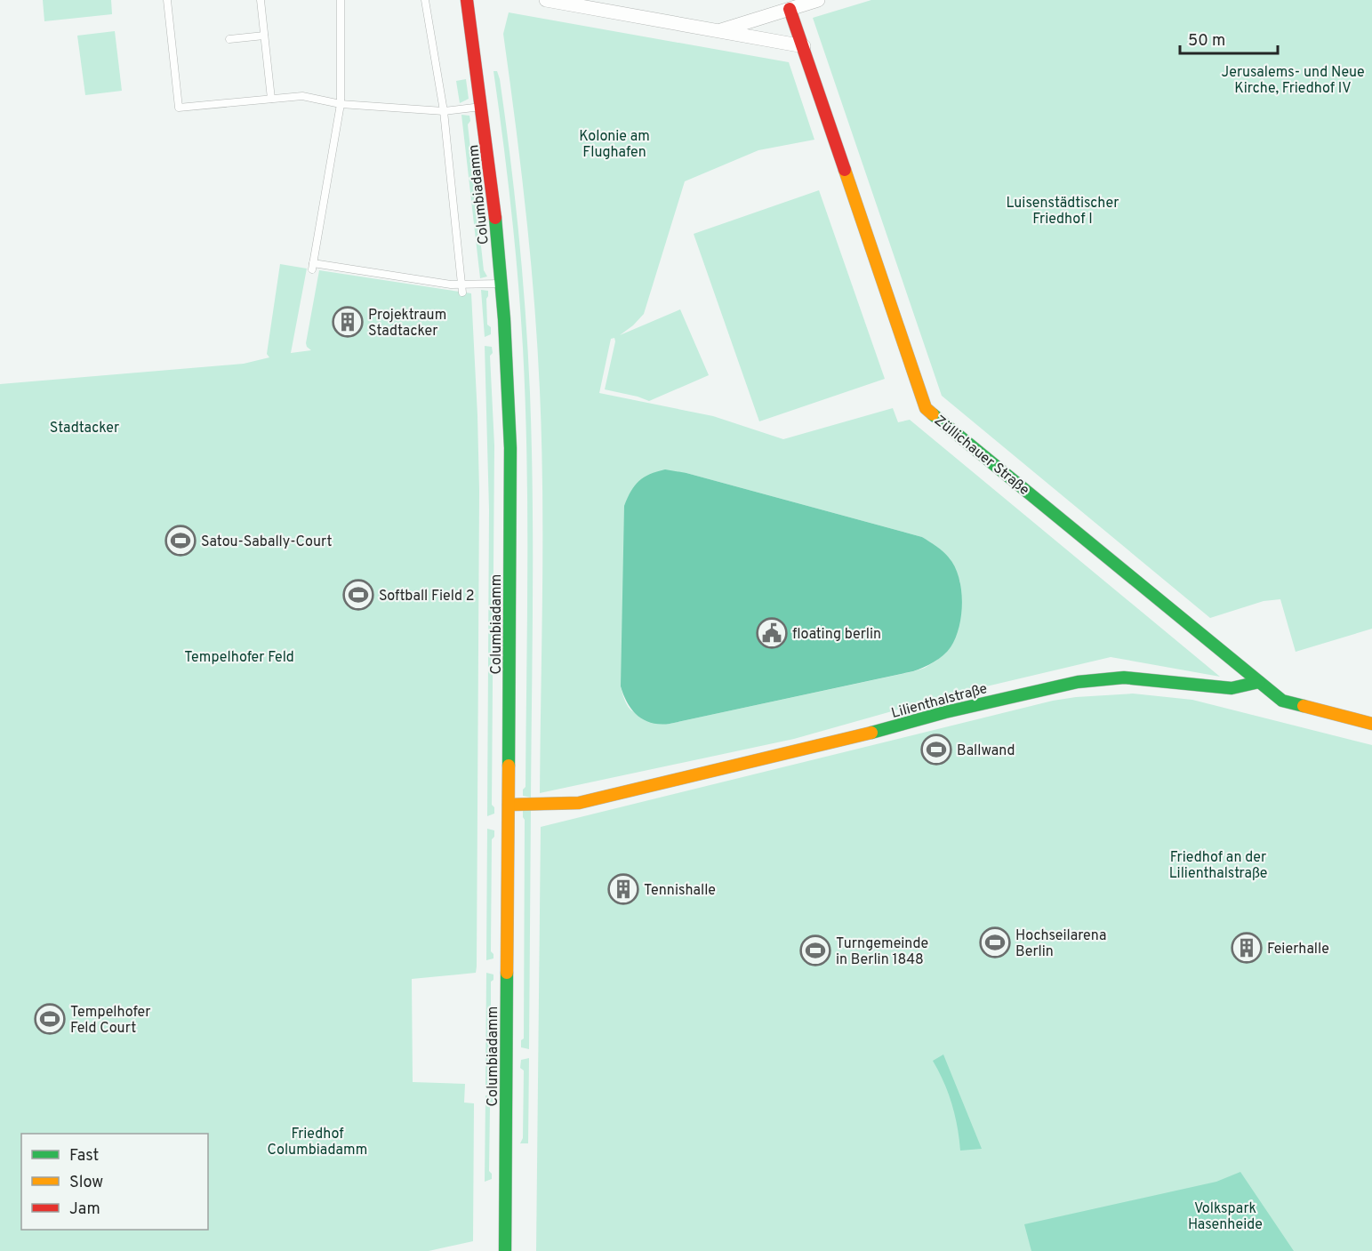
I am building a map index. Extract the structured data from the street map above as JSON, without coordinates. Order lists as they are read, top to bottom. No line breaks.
{"streets":{"street":["Columbiadamm","Züllichauer Straße","Lilienthalstraße"]},"crossings":[["Columbiadamm","Lilienthalstraße"],["Züllichauer Straße","Lilienthalstraße"]],"parks":["Jerusalems- und Neue Kirche, Friedhof IV","Kolonie am Flughafen","Luisenstädtischer Friedhof I","Stadtacker","Tempelhofer Feld","Friedhof an der Lilienthalstraße","Friedhof Columbiadamm","Volkspark Hasenheide"],"places":{"building":["Projektraum Stadtacker","Tennishalle","Feierhalle"],"sports":["Satou-Sabally-Court","Softball Field 2","Ballwand","Hochseilarena Berlin","Turngemeinde in Berlin 1848","Tempelhofer Feld Court"],"public building":["floating berlin"]},"legend":["Fast","Slow","Jam"],"scale_bar":"50 m"}
